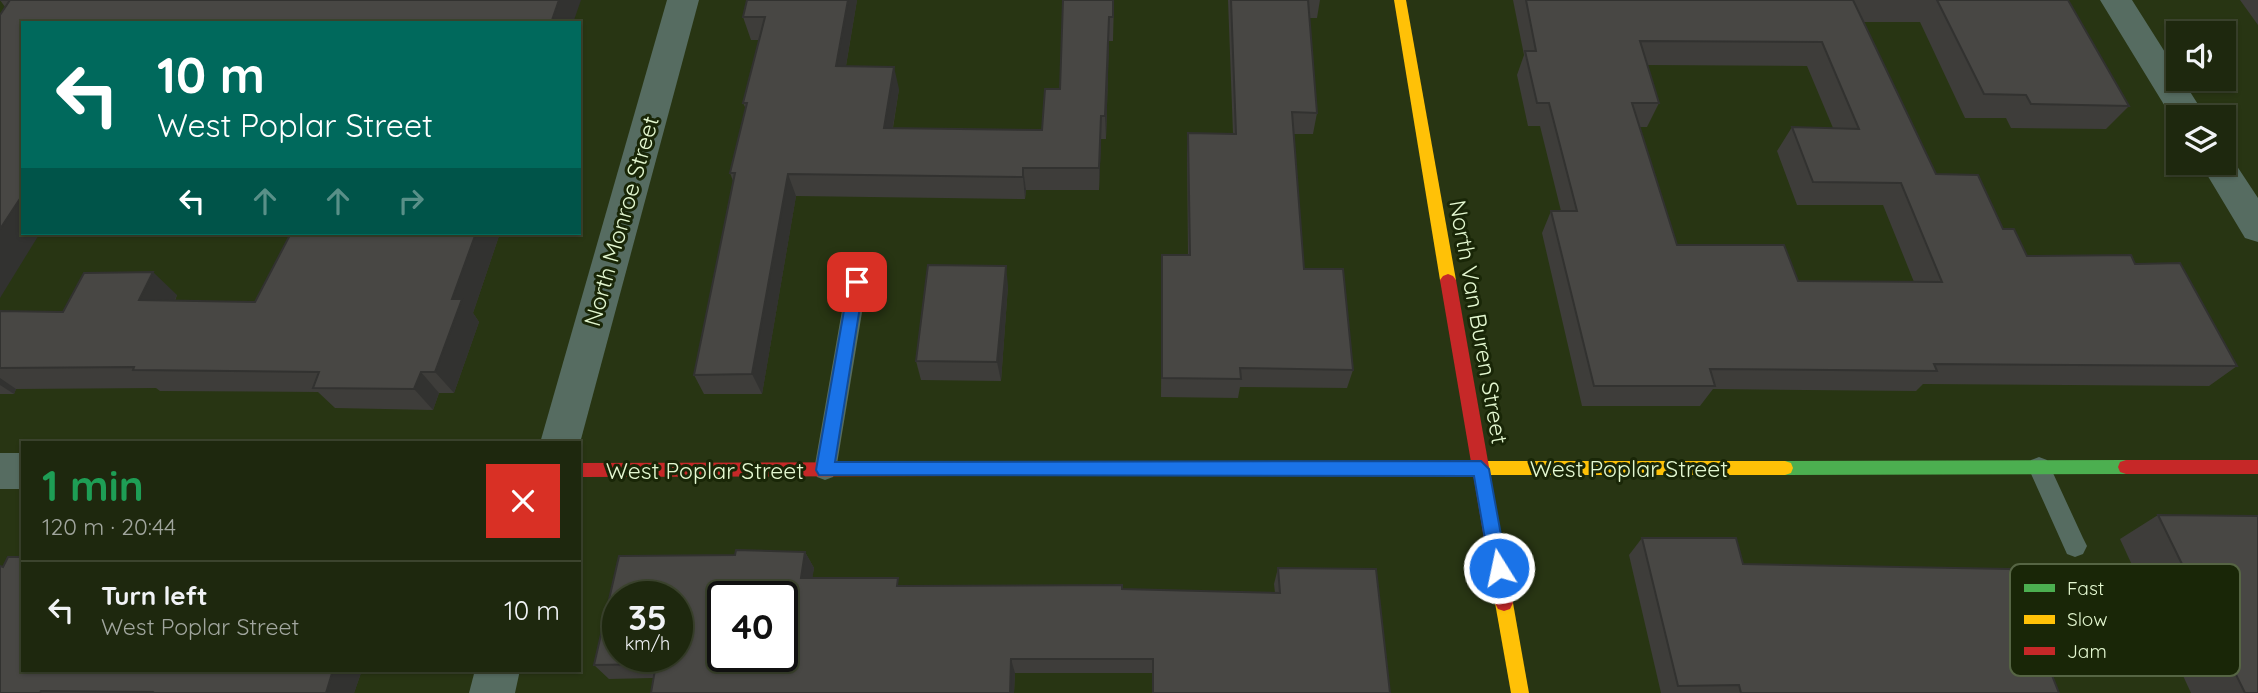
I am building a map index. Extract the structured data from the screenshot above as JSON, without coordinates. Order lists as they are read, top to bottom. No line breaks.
{"streets":{"street":["North Monroe Street","North Van Buren Street","West Poplar Street"]},"crossings":[["North Van Buren Street","West Poplar Street"]],"legend":["Fast","Slow","Jam"],"page":{"turn":["10 m","West Poplar Street"],"heading":["1 min","120 m · 20:44"],"list":[{"name":"Turn left","note":"West Poplar Street","value":"10 m"}],"speed":"35 km/h","limit":"40"}}
